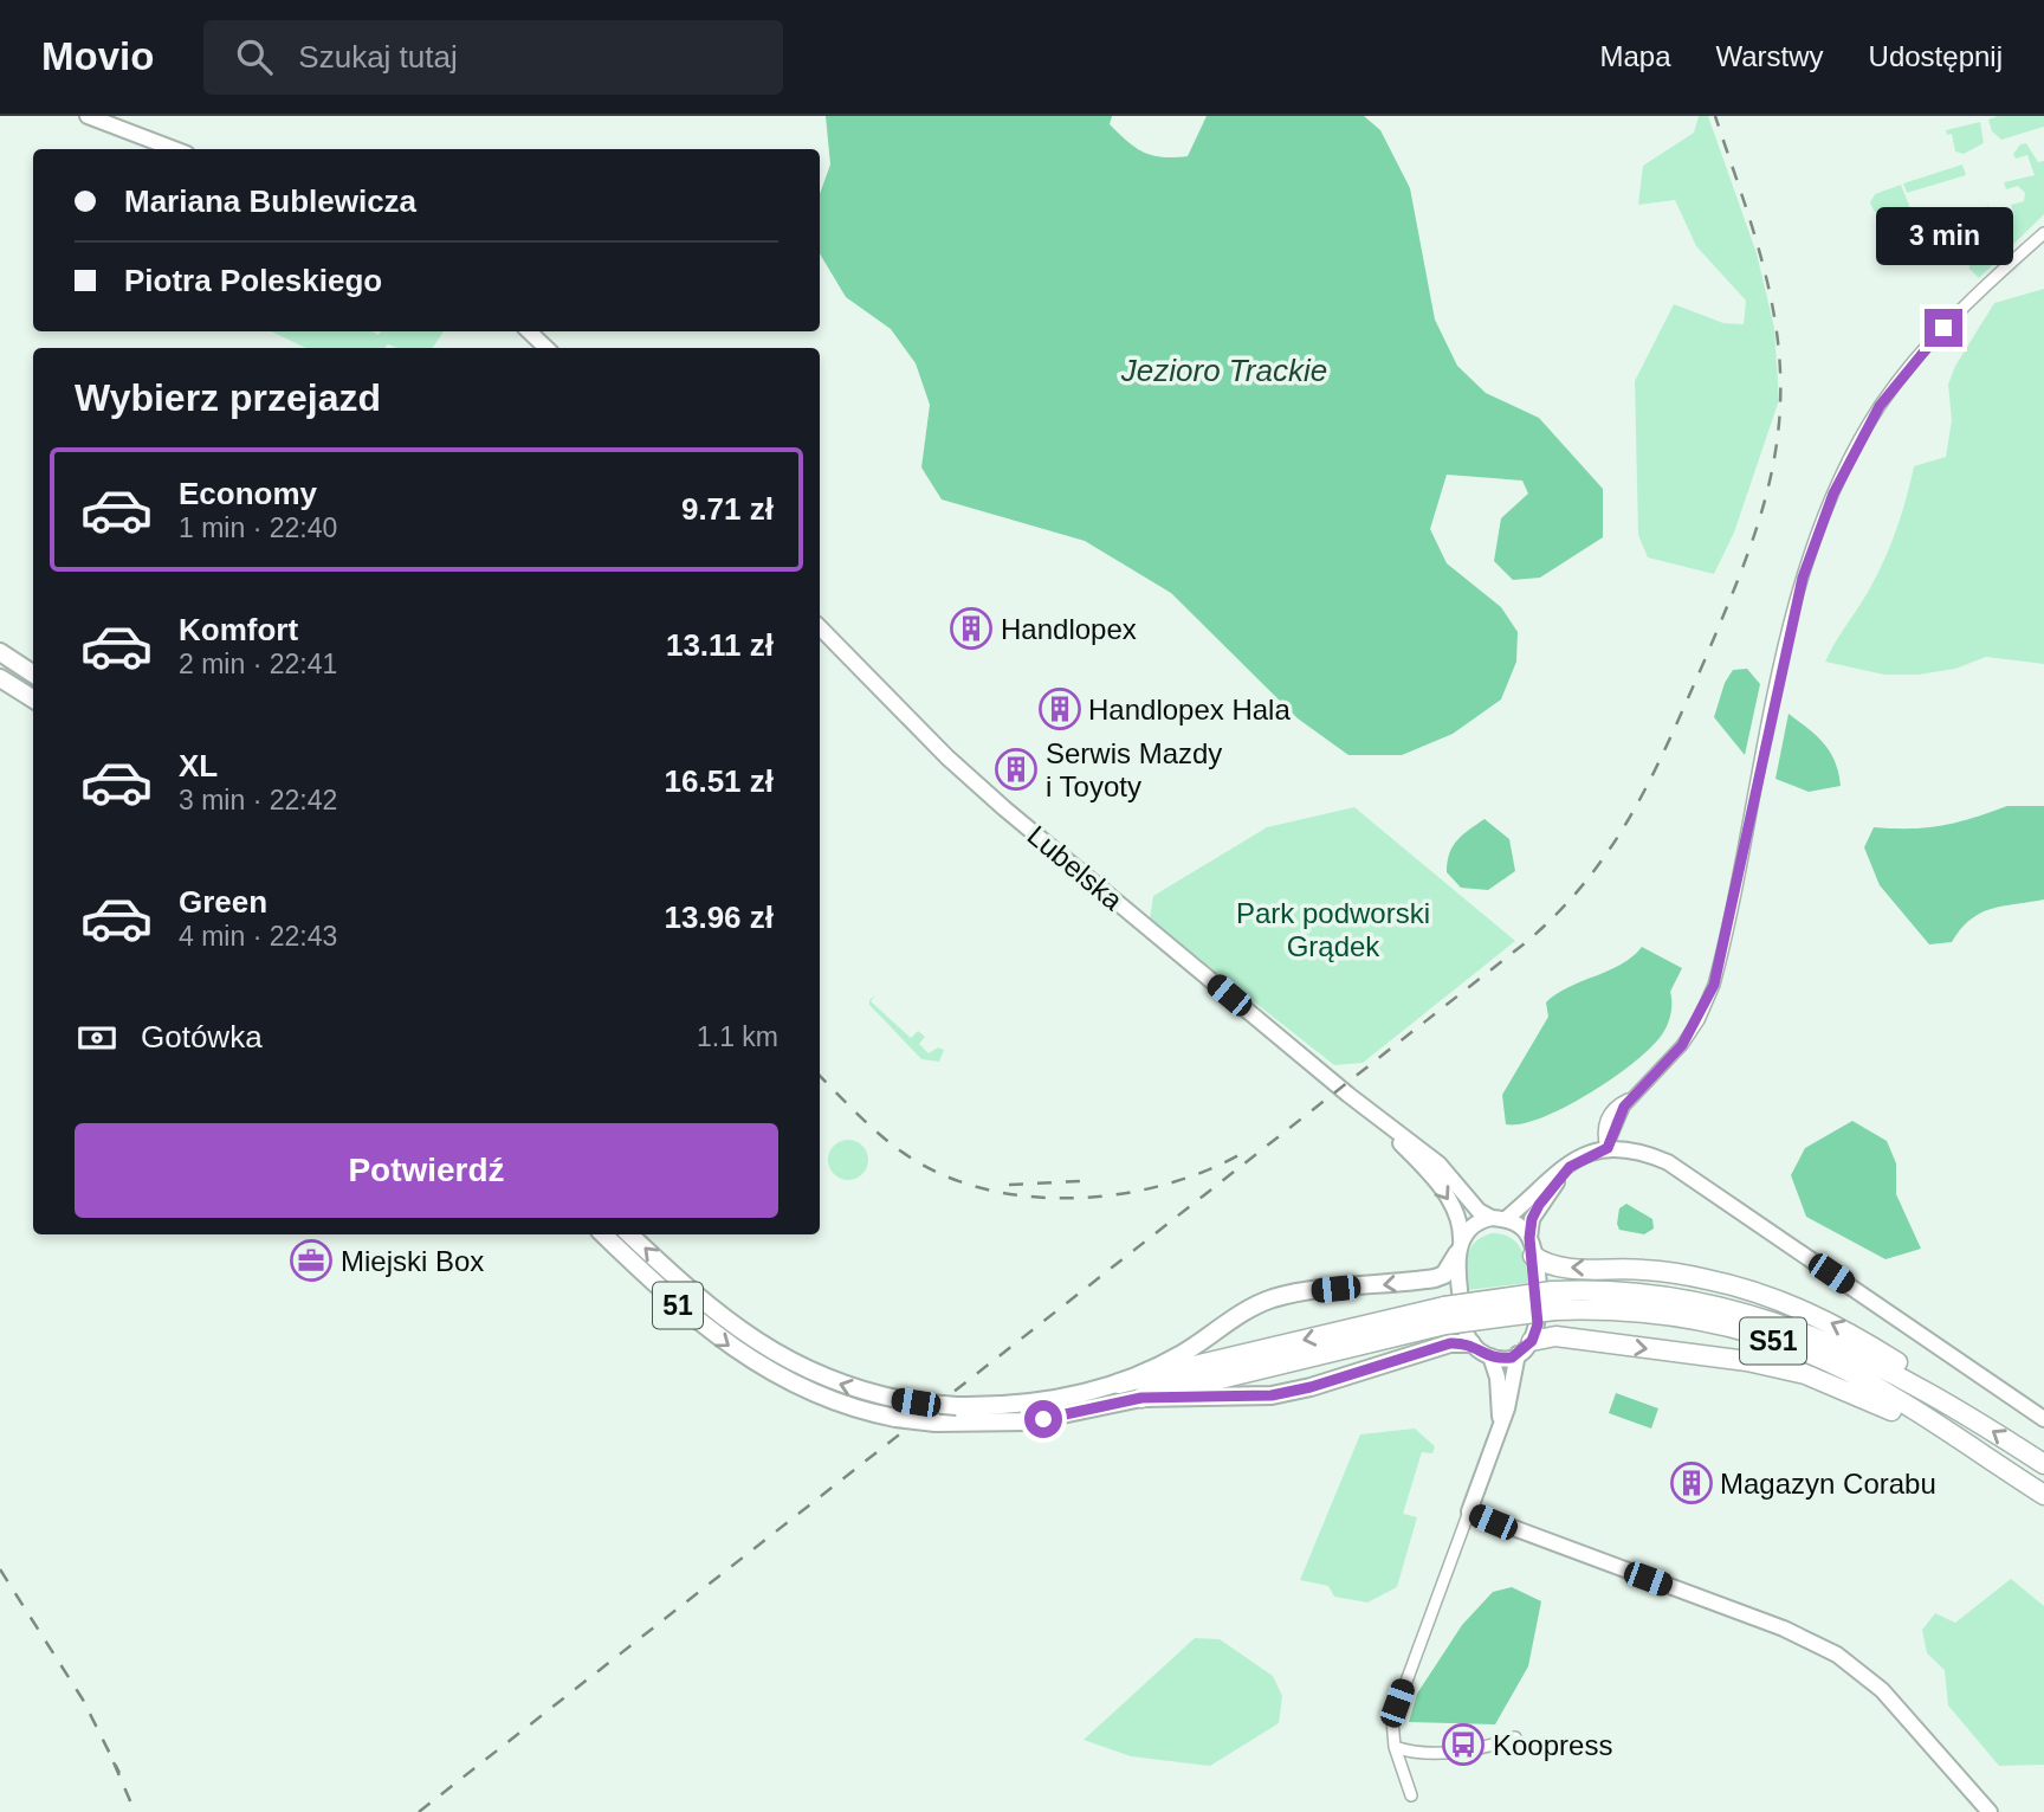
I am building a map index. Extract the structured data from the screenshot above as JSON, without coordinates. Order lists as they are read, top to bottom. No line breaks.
{"streets":{"highway":["S51"],"main road":["51"],"street":["Lubelska"]},"crossings":[["51","S51"]],"water":["Jezioro Trackie"],"parks":["Park podworski Grądek"],"places":{"building":["Handlopex","Handlopex Hala","Serwis Mazdy i Toyoty","Magazyn Corabu"],"office":["Miejski Box"],"bus stop":["Koopress"]},"page":{"header":"Movio","search":"Szukaj tutaj","nav":["Mapa","Warstwy","Udostępnij"],"banner":["Mariana Bublewicza","Piotra Poleskiego"],"bubble":"3 min","heading":"Wybierz przejazd","list":[{"name":"Economy","note":"1 min · 22:40","value":"9.71 zł"},{"name":"Komfort","note":"2 min · 22:41","value":"13.11 zł"},{"name":"XL","note":"3 min · 22:42","value":"16.51 zł"},{"name":"Green","note":"4 min · 22:43","value":"13.96 zł"}],"pay":["Gotówka","1.1 km"],"buttons":"Potwierdź"}}
